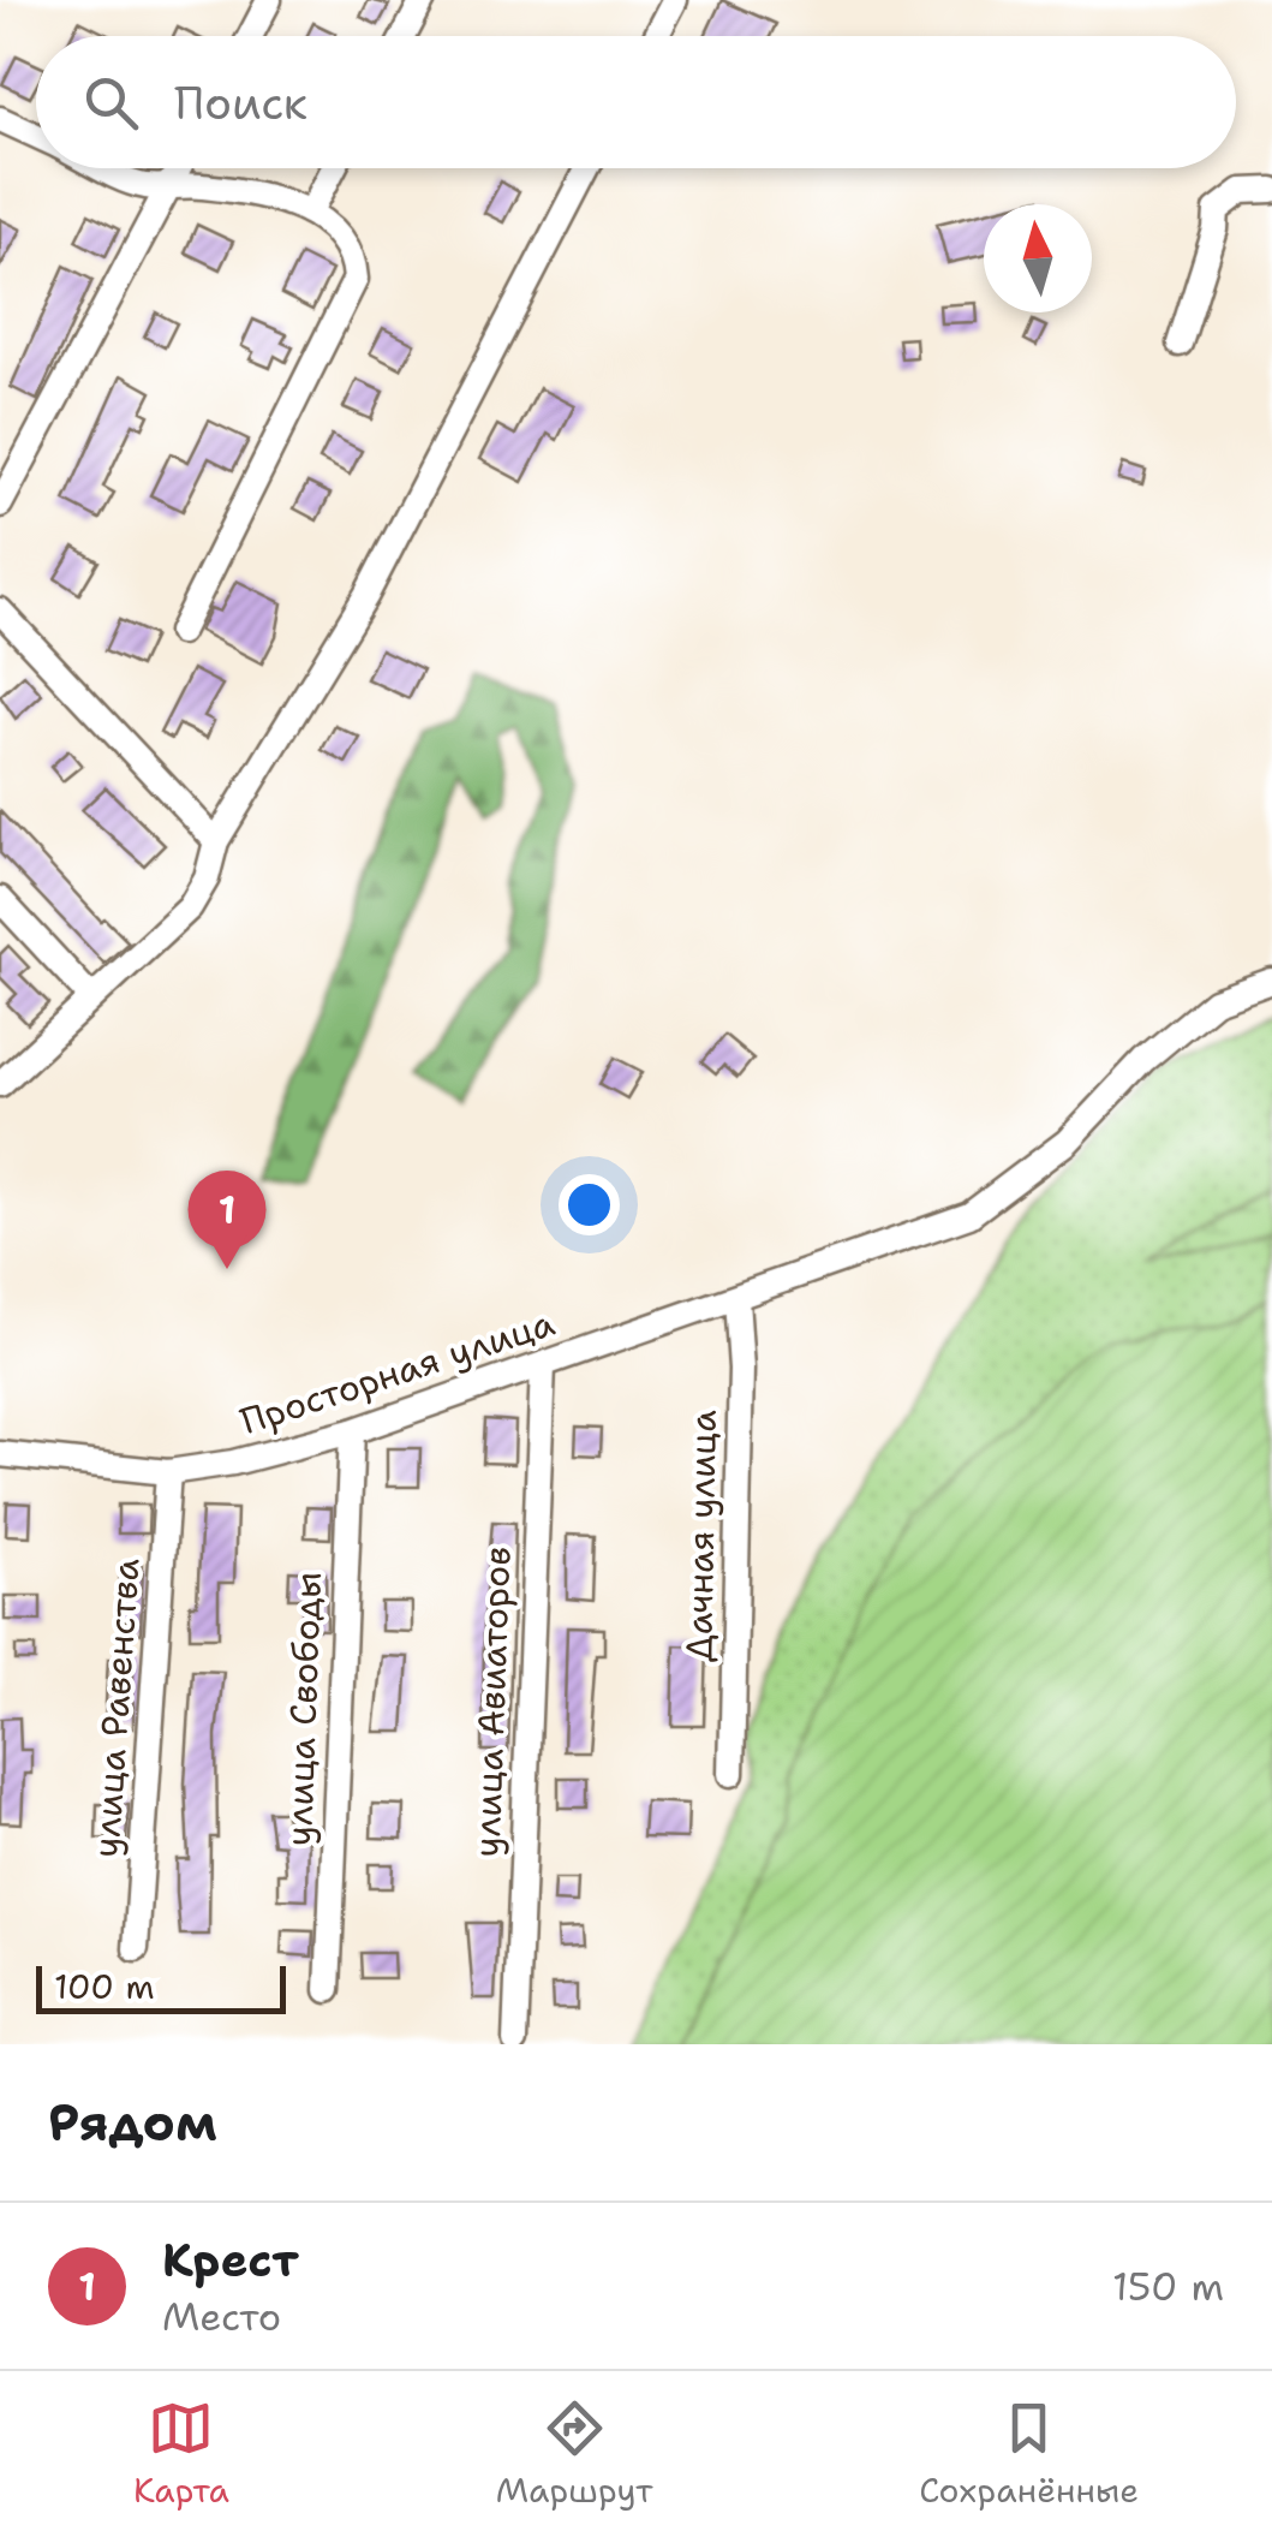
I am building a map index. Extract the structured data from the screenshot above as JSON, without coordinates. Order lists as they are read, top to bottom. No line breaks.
{"streets":{"street":["Просторная улица","Дачная улица","улица Авиаторов","улица Равенства","улица Свободы"]},"crossings":[["Просторная улица","Дачная улица"],["Просторная улица","улица Авиаторов"],["Просторная улица","улица Равенства"],["Просторная улица","улица Свободы"]],"scale_bar":"100 m","north":"top","page":{"search":"Поиск","pins":"1","scale":"100 m","heading":"Рядом","list":[{"mark":"1","name":"Крест","note":"Место","value":"150 m"}],"nav":["Карта","Маршрут","Сохранённые"]}}
